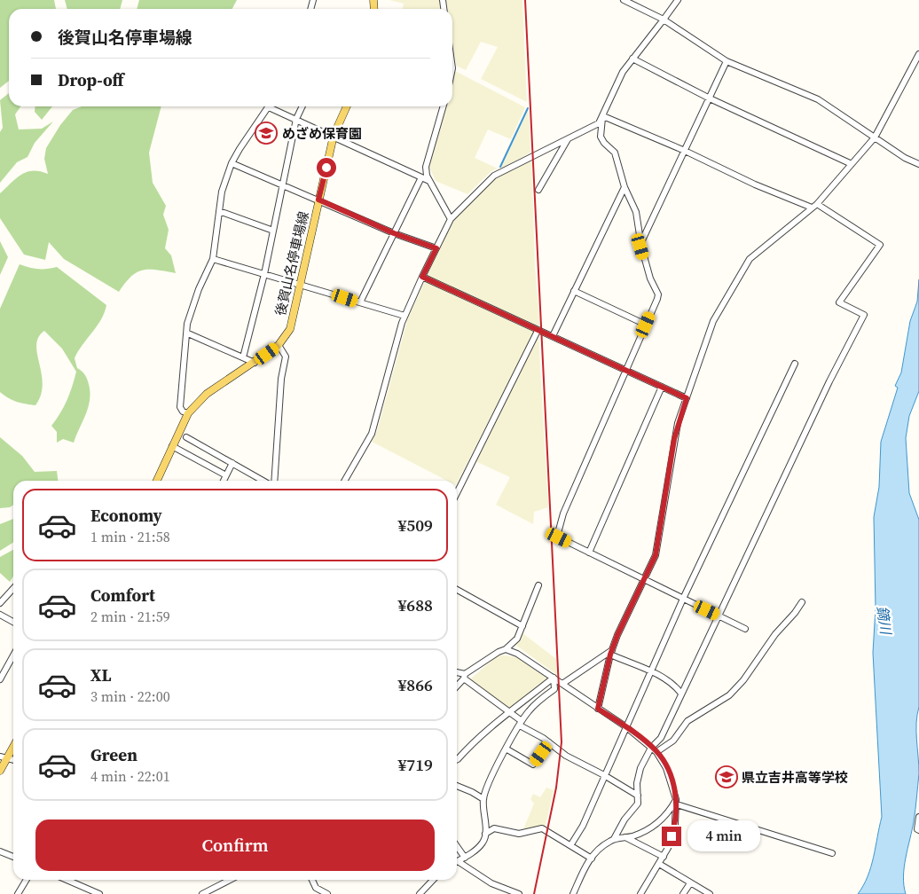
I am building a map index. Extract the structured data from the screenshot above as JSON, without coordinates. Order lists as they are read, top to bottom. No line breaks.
{"streets":{"main road":["後賀山名停車場線"]},"water":["鏑川"],"places":{"school or university":["めざめ保育園","県立吉井高等学校"]},"page":{"banner":["後賀山名停車場線","Drop-off"],"list":[{"name":"Economy","note":"1 min · 21:58","value":"¥509"},{"name":"Comfort","note":"2 min · 21:59","value":"¥688"},{"name":"XL","note":"3 min · 22:00","value":"¥866"},{"name":"Green","note":"4 min · 22:01","value":"¥719"}],"buttons":"Confirm","bubble":"4 min"}}
